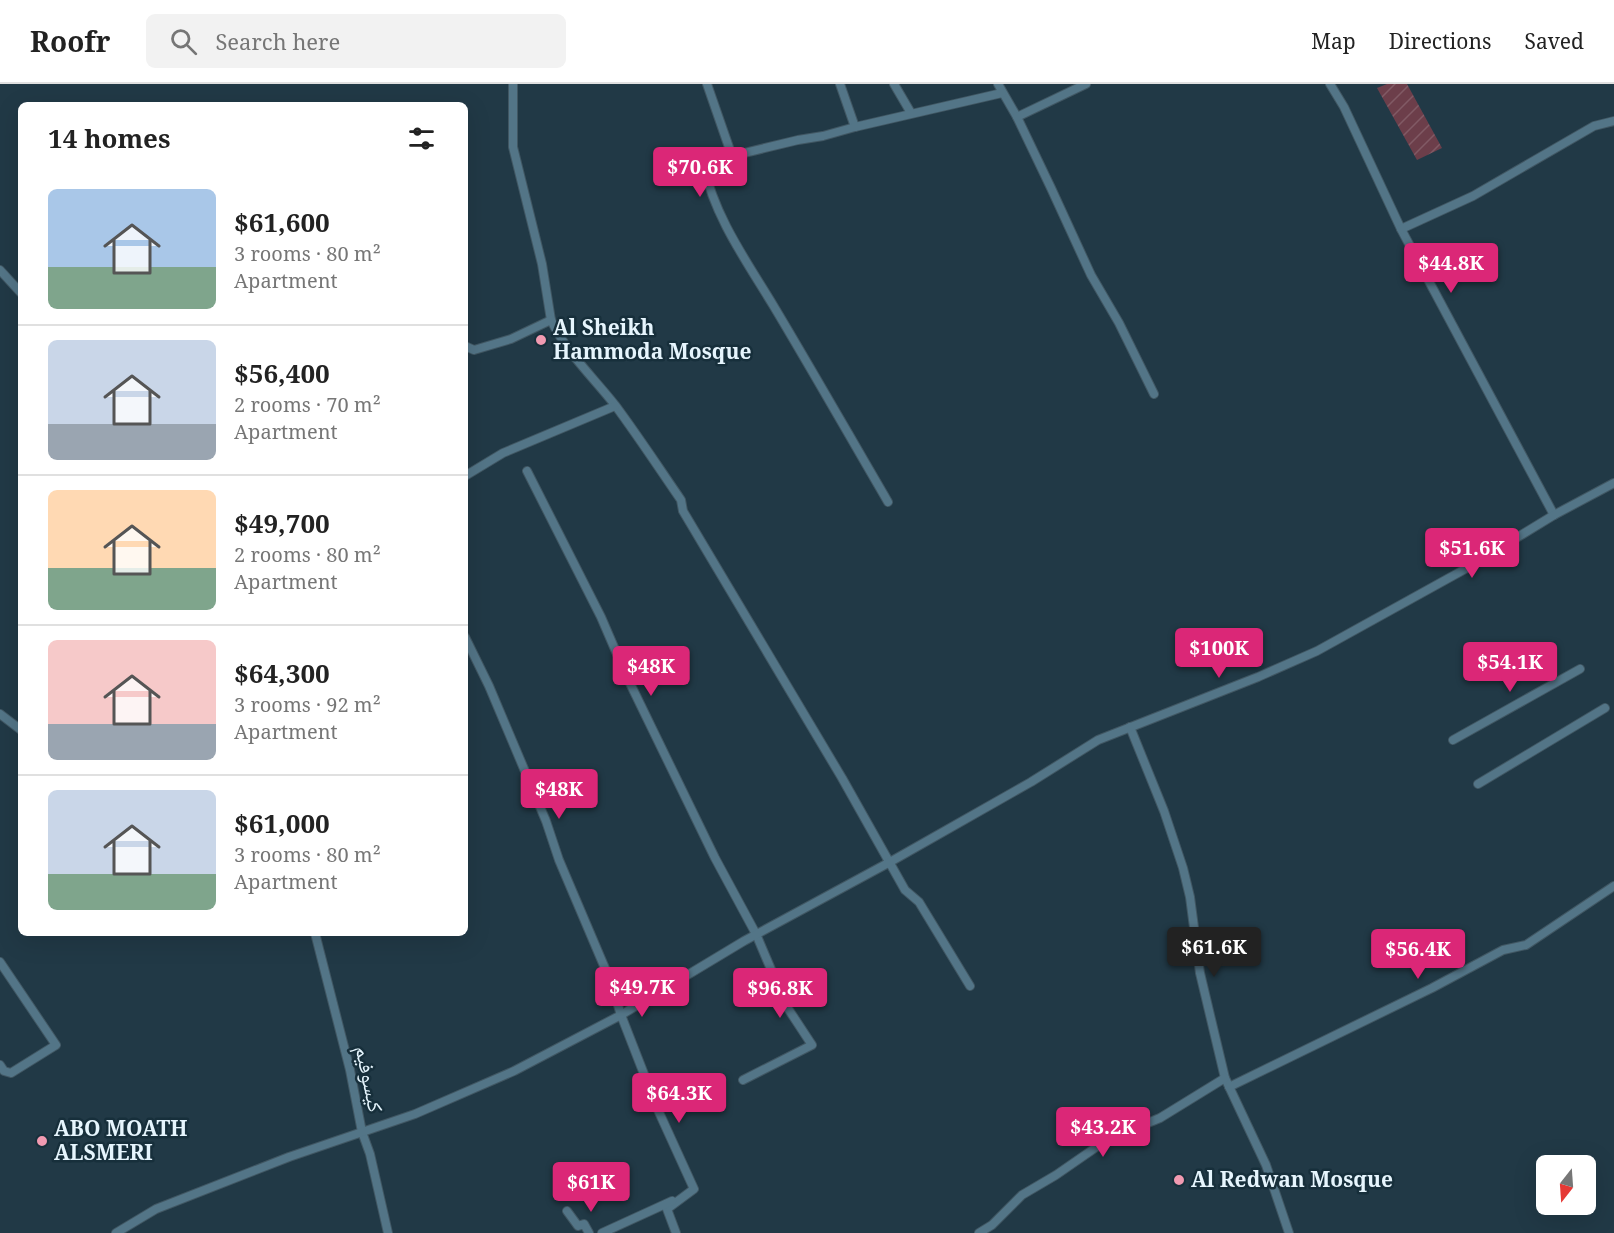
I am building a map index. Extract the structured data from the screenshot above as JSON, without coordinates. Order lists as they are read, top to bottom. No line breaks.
{"streets":{"street":["كيسوفيم"]},"places":["Al Sheikh Hammoda Mosque","ABO MOATH ALSMERI","Al Redwan Mosque"],"north":"bottom","page":{"header":"Roofr","search":"Search here","nav":["Map","Directions","Saved"],"heading":"14 homes","price":["$70.6K","$44.8K","$51.6K","$100K","$54.1K","$48K","$48K","$61.6K","$56.4K","$49.7K","$96.8K","$64.3K","$43.2K","$61K"],"list":[{"name":"$61,600","note":"3 rooms · 80 m² · Apartment"},{"name":"$56,400","note":"2 rooms · 70 m² · Apartment"},{"name":"$49,700","note":"2 rooms · 80 m² · Apartment"},{"name":"$64,300","note":"3 rooms · 92 m² · Apartment"},{"name":"$61,000","note":"3 rooms · 80 m² · Apartment"}]}}
